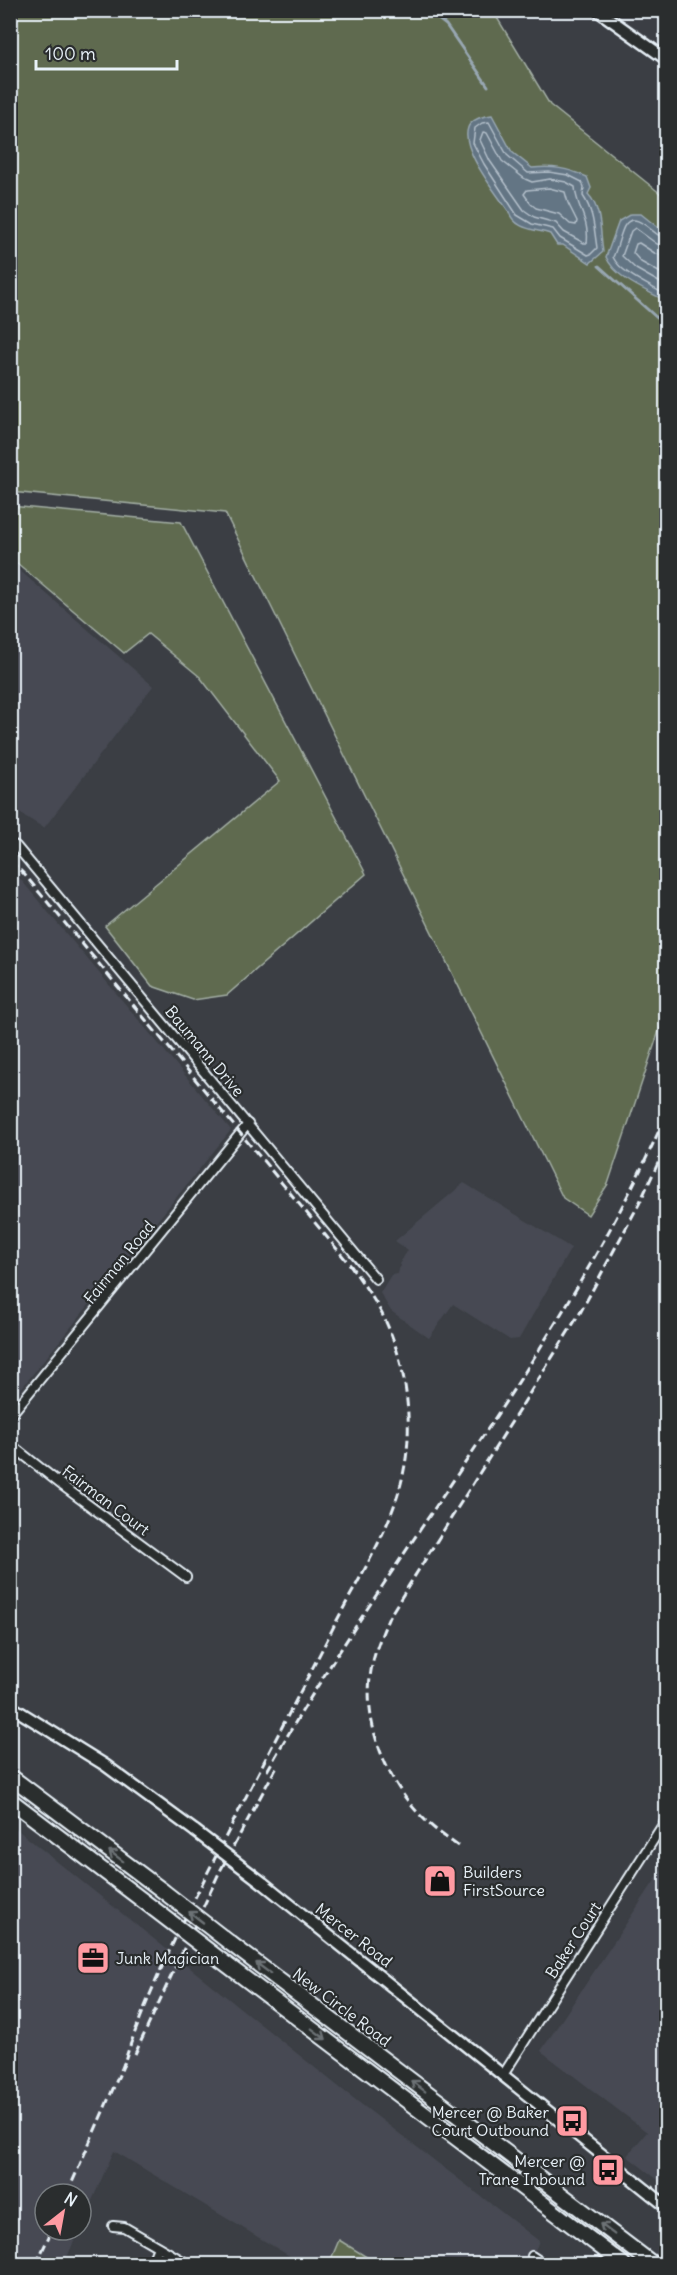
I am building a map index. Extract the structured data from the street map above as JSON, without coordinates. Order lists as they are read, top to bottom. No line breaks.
{"streets":{"highway":["New Circle Road"],"street":["Baumann Drive","Fairman Road","Fairman Court","Mercer Road","Baker Court"]},"crossings":[["Baumann Drive","Fairman Road"],["Mercer Road","Baker Court"]],"places":{"shop":["Builders FirstSource"],"office":["Junk Magician"],"bus stop":["Mercer @ Baker Court Outbound","Mercer @ Trane Inbound"]},"scale_bar":"100 m","north":"top right"}
